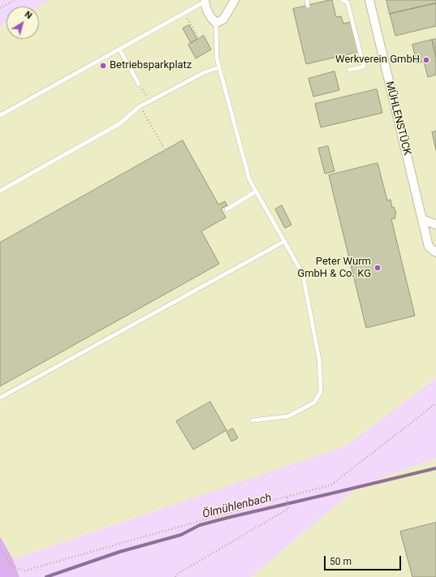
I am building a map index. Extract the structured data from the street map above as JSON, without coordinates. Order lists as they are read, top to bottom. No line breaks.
{"streets":{"street":["MÜHLENSTÜCK"]},"water":["Ölmühlenbach"],"places":["Werkverein GmbH","Betriebsparkplatz","Peter Wurm GmbH & Co. KG"],"scale_bar":"50 m","north":"top right"}
